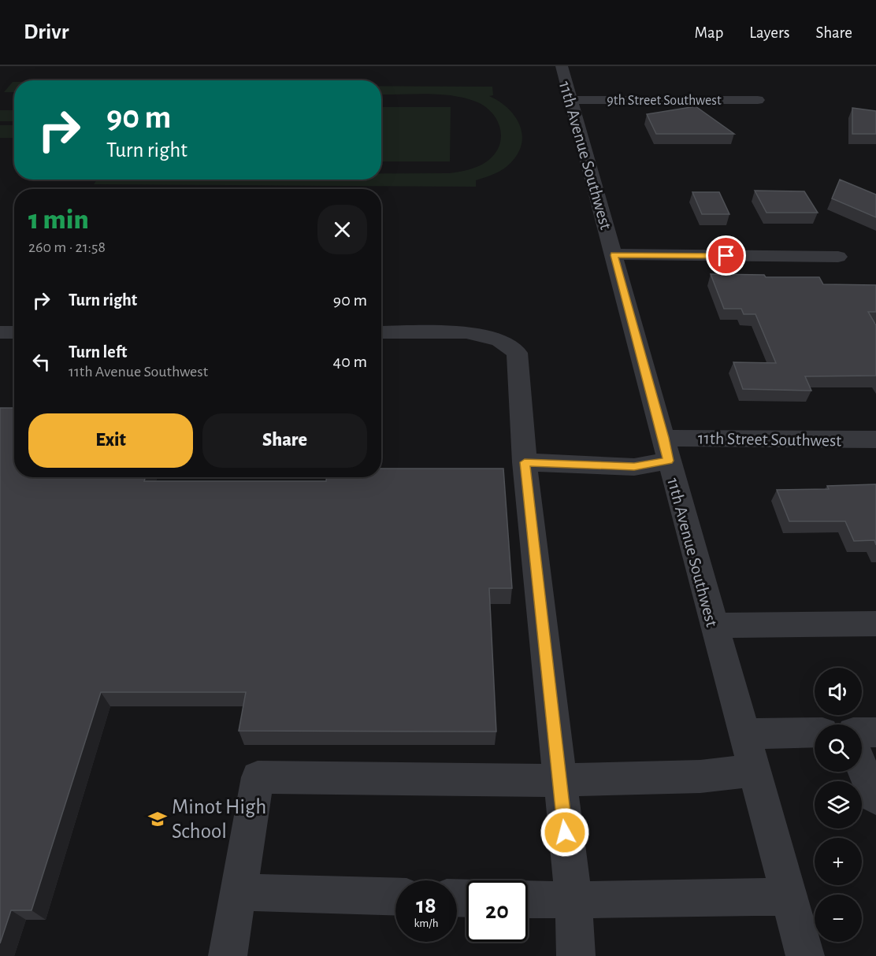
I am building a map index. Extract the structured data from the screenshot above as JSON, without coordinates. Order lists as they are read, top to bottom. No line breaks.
{"streets":{"street":["9th Street Southwest","11th Avenue Southwest","11th Street Southwest"]},"crossings":[["9th Street Southwest","11th Avenue Southwest"],["11th Avenue Southwest","11th Street Southwest"]],"places":{"school or university":["Minot High School"]},"page":{"header":"Drivr","nav":["Map","Layers","Share"],"turn":["90 m","Turn right"],"heading":["1 min","260 m · 21:58"],"list":[{"name":"Turn right","value":"90 m"},{"name":"Turn left","note":"11th Avenue Southwest","value":"40 m"}],"buttons":["Exit","Share"],"map_buttons":["+","−"],"speed":"18 km/h","limit":"20"}}
